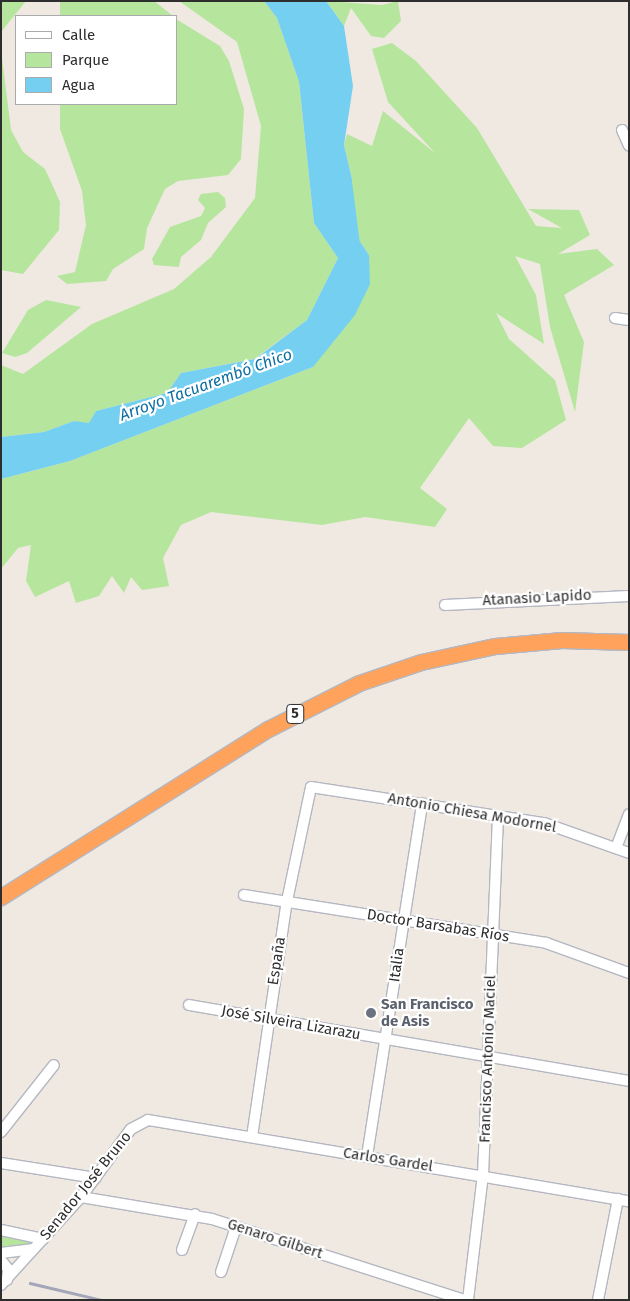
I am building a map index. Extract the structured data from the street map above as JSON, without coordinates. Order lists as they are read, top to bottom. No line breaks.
{"streets":{"highway":["5"],"street":["Atanasio Lapido","Antonio Chiesa Modornel","Doctor Barsabas Ríos","España","Italia","José Silveira Lizarazu","Francisco Antonio Maciel","Carlos Gardel","Senador José Bruno","Genaro Gilbert"]},"crossings":[["Antonio Chiesa Modornel","España"],["Antonio Chiesa Modornel","Italia"],["Antonio Chiesa Modornel","Francisco Antonio Maciel"],["Doctor Barsabas Ríos","España"],["Doctor Barsabas Ríos","Italia"],["Doctor Barsabas Ríos","Francisco Antonio Maciel"],["España","José Silveira Lizarazu"],["España","Carlos Gardel"],["Italia","José Silveira Lizarazu"],["Italia","Carlos Gardel"],["José Silveira Lizarazu","Francisco Antonio Maciel"],["Francisco Antonio Maciel","Carlos Gardel"],["Francisco Antonio Maciel","Genaro Gilbert"],["Carlos Gardel","Senador José Bruno"],["Senador José Bruno","Genaro Gilbert"]],"water":["Arroyo Tacuarembó Chico"],"places":["San Francisco de Asis"],"legend":["Calle","Parque","Agua"]}
